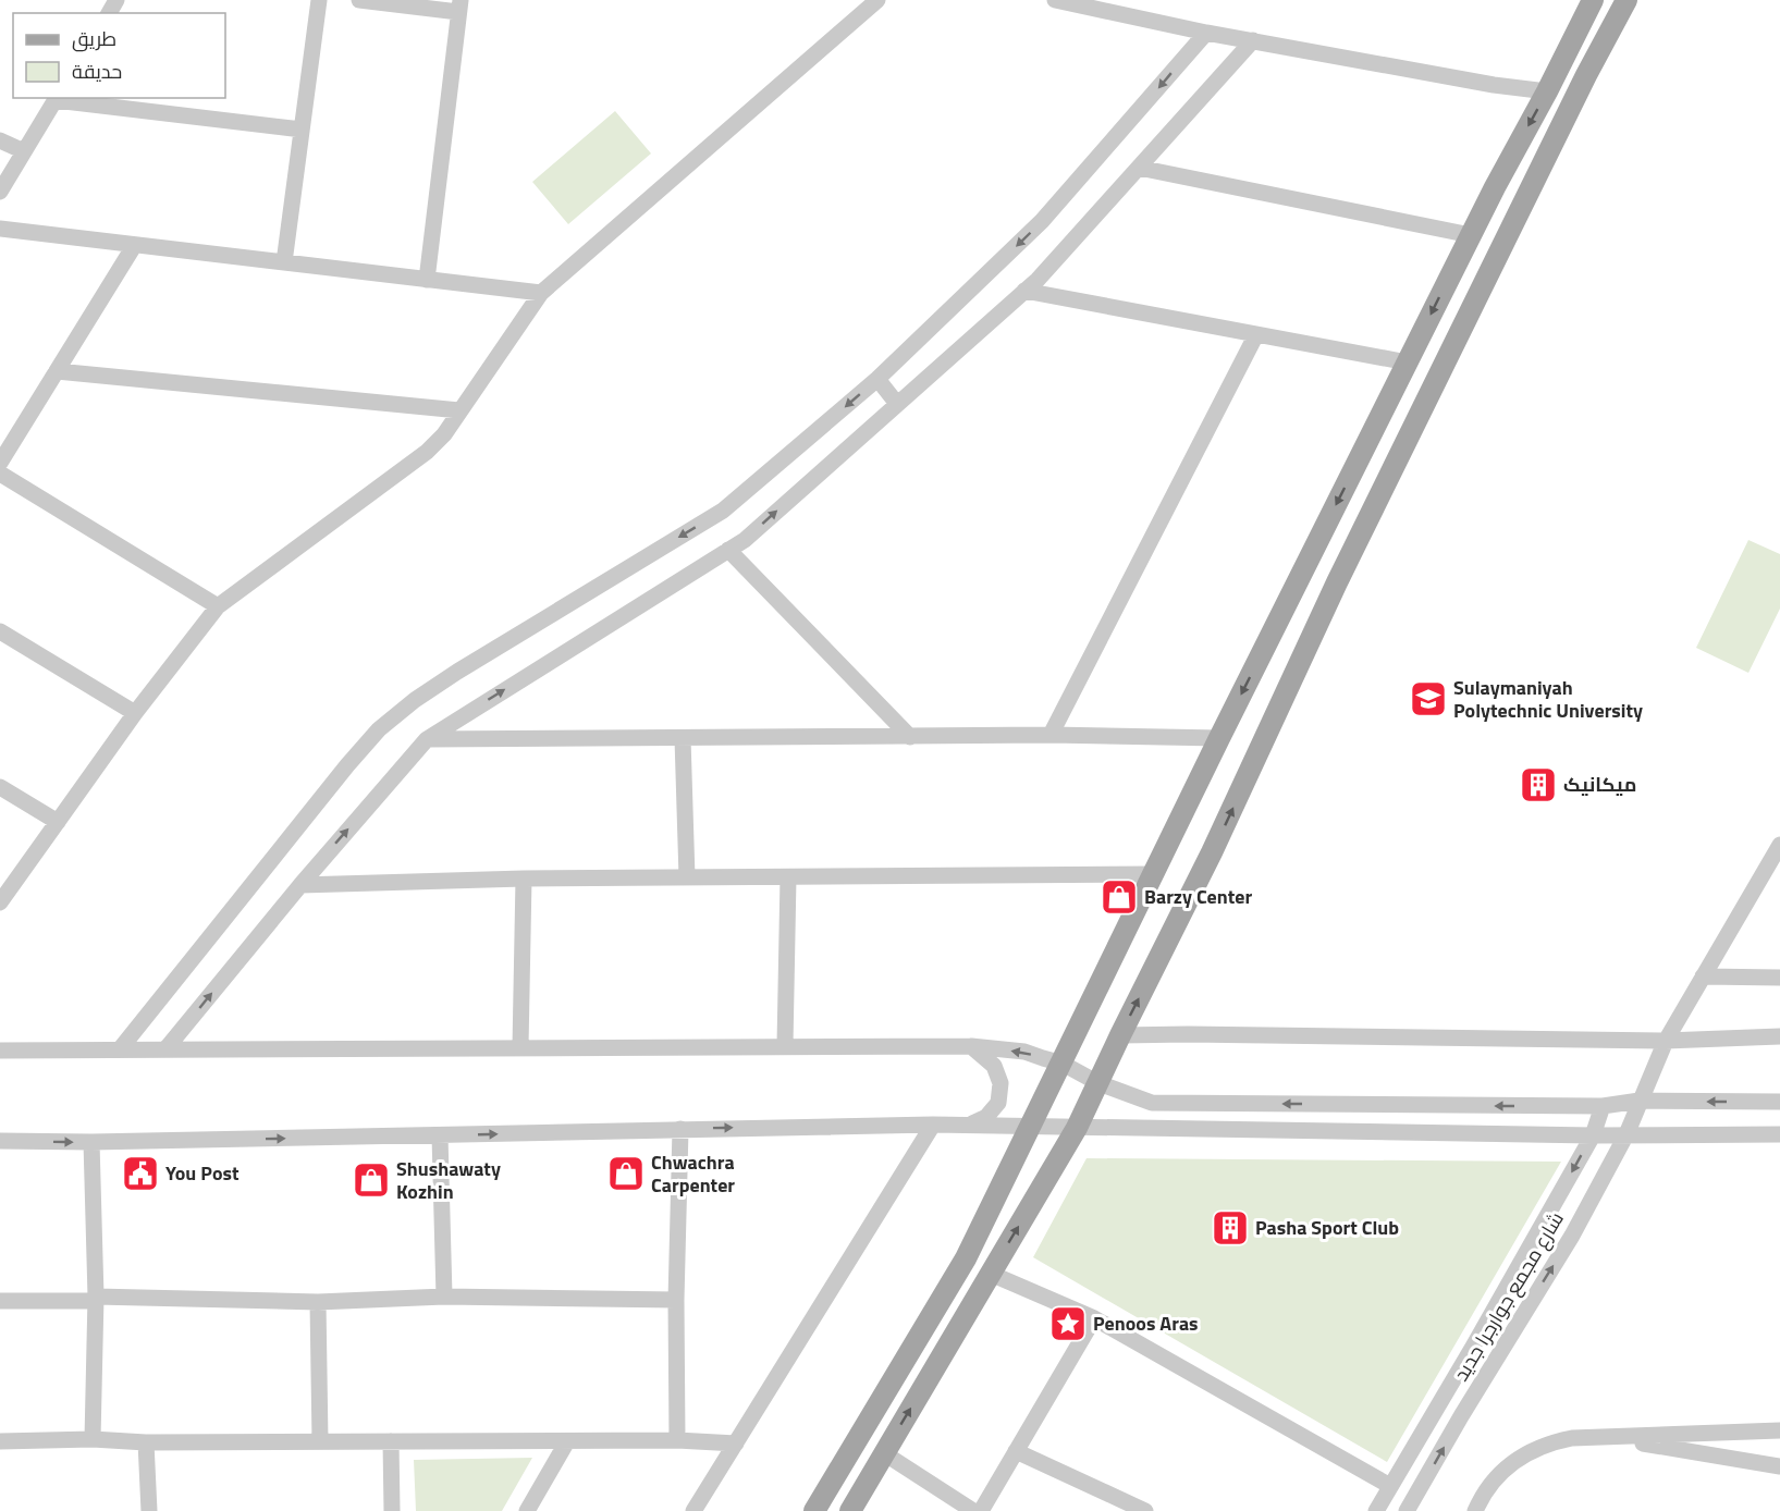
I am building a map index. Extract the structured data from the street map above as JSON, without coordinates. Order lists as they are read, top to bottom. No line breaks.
{"streets":{"street":["شارع مجمع جوارجرا جديد"]},"places":{"school or university":["Sulaymaniyah Polytechnic University"],"building":["میکانیک","Pasha Sport Club"],"shop":["Barzy Center","Chwachra Carpenter","Shushawaty Kozhin"],"public building":["You Post"],"place":["Penoos Aras"]},"legend":["طريق","حديقة"]}
